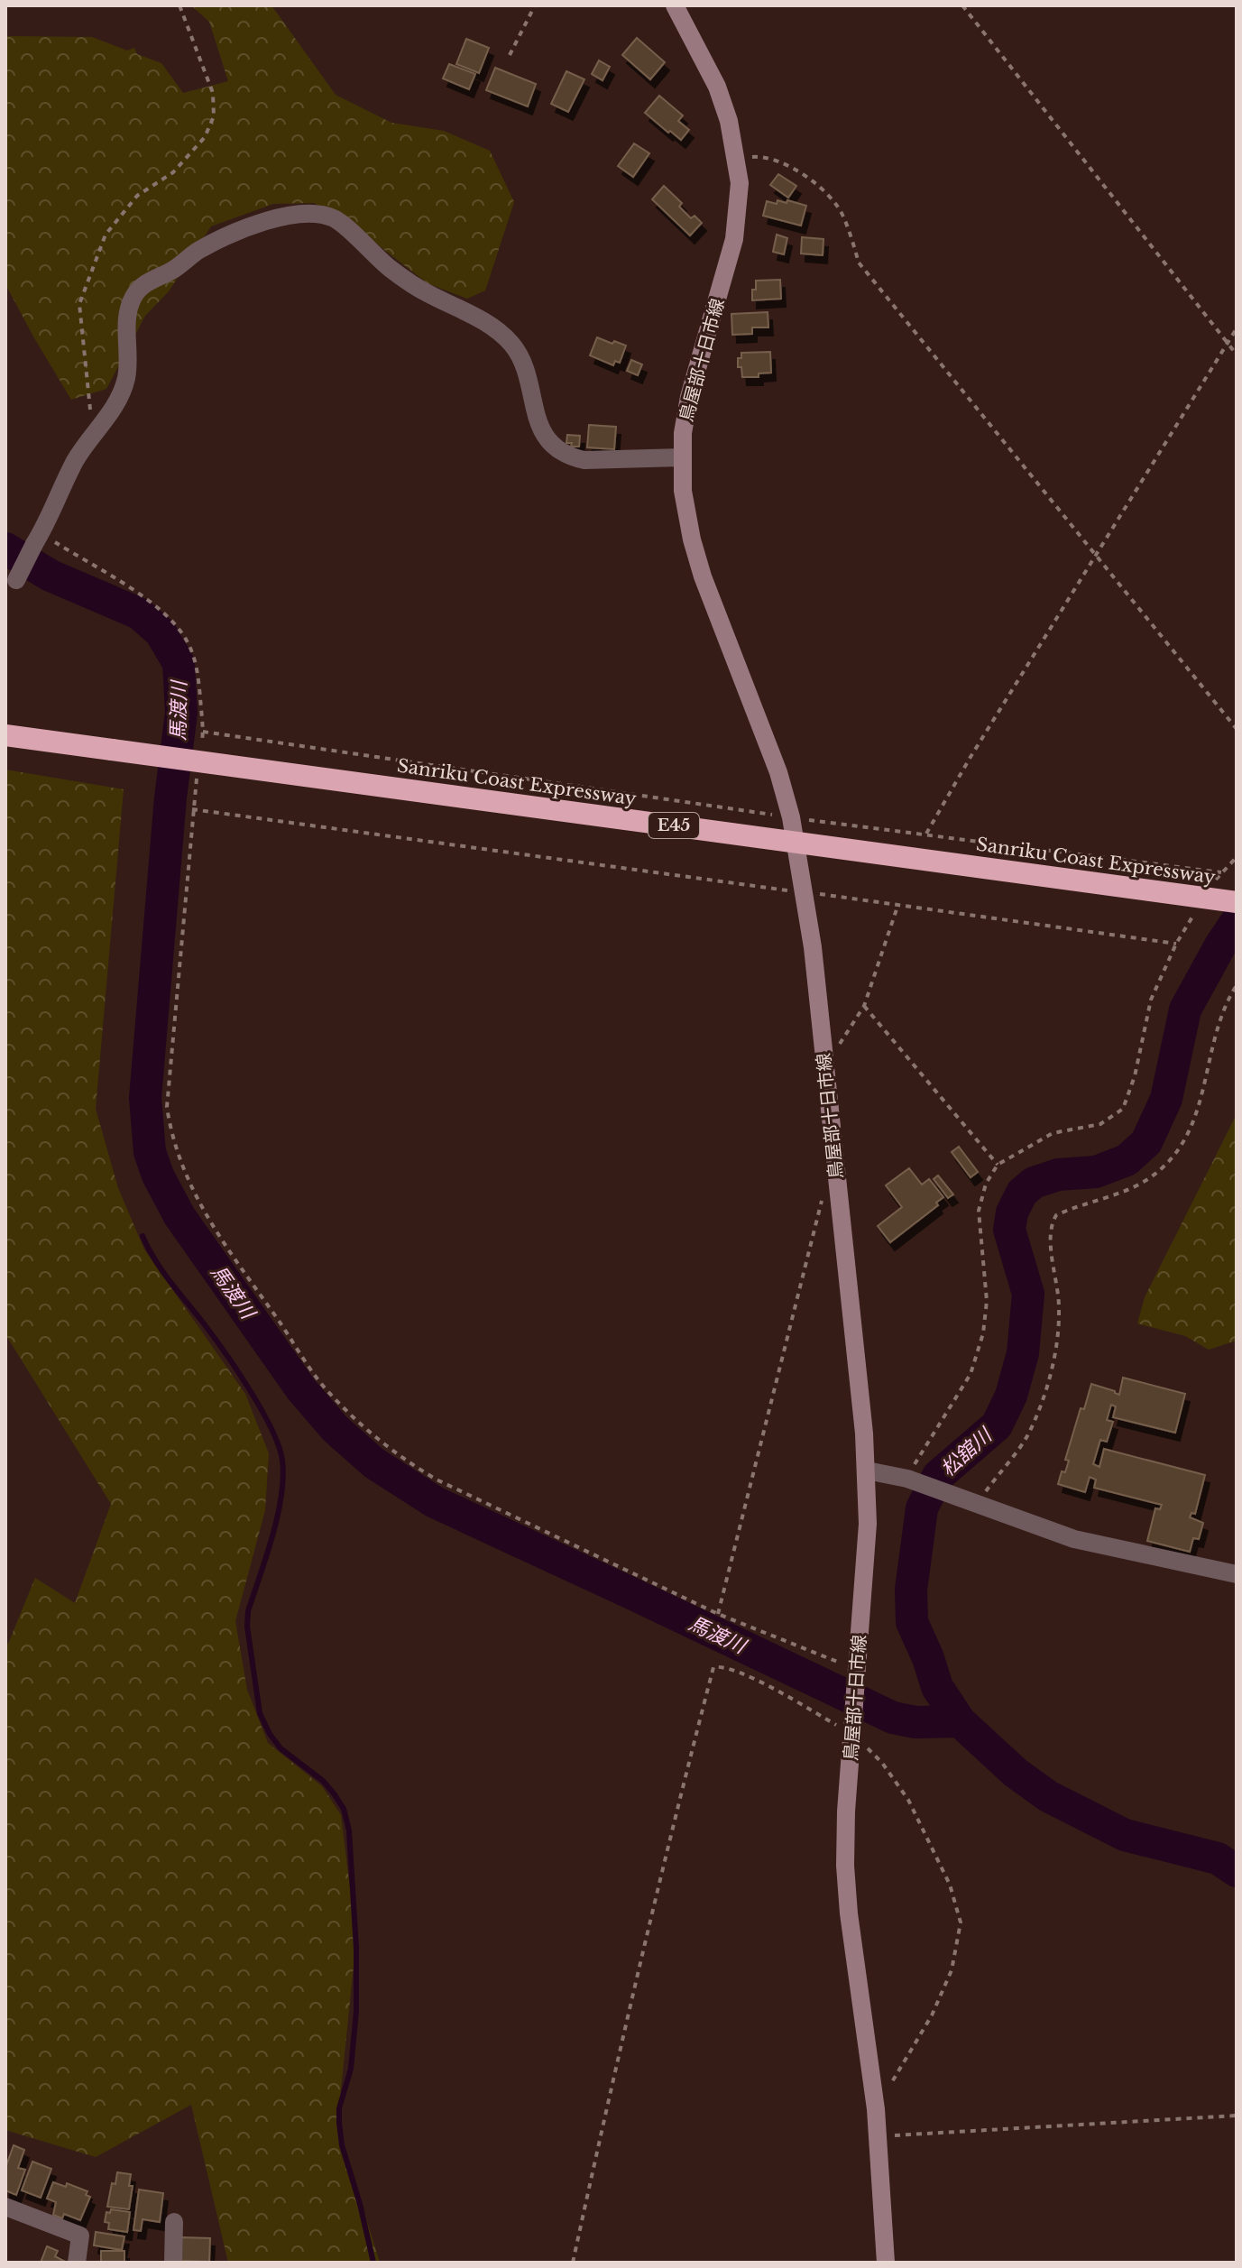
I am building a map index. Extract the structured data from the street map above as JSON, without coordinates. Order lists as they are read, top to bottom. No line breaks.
{"streets":{"highway":["Sanriku Coast Expressway","E45"],"main road":["鳥屋部十日市線"]},"water":["馬渡川","松舘川"]}
